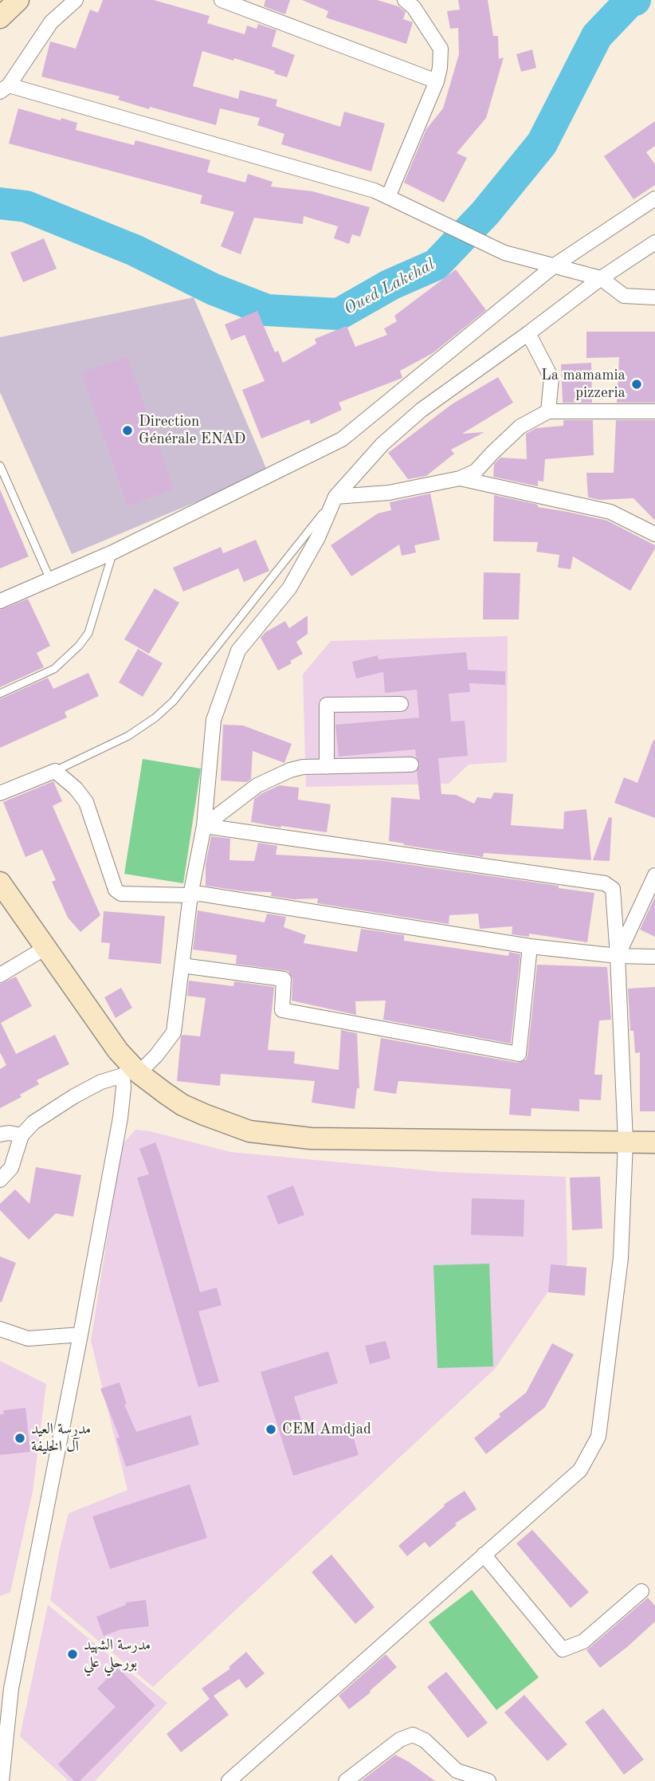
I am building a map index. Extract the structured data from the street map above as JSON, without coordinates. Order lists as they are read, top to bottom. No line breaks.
{"water":["Oued Lakehal"],"places":["La mamamia pizzeria","Direction Générale ENAD","CEM Amdjad","مدرسة العيد آل الخليفة","مدرسة الشهيد بورحلي علي"]}
